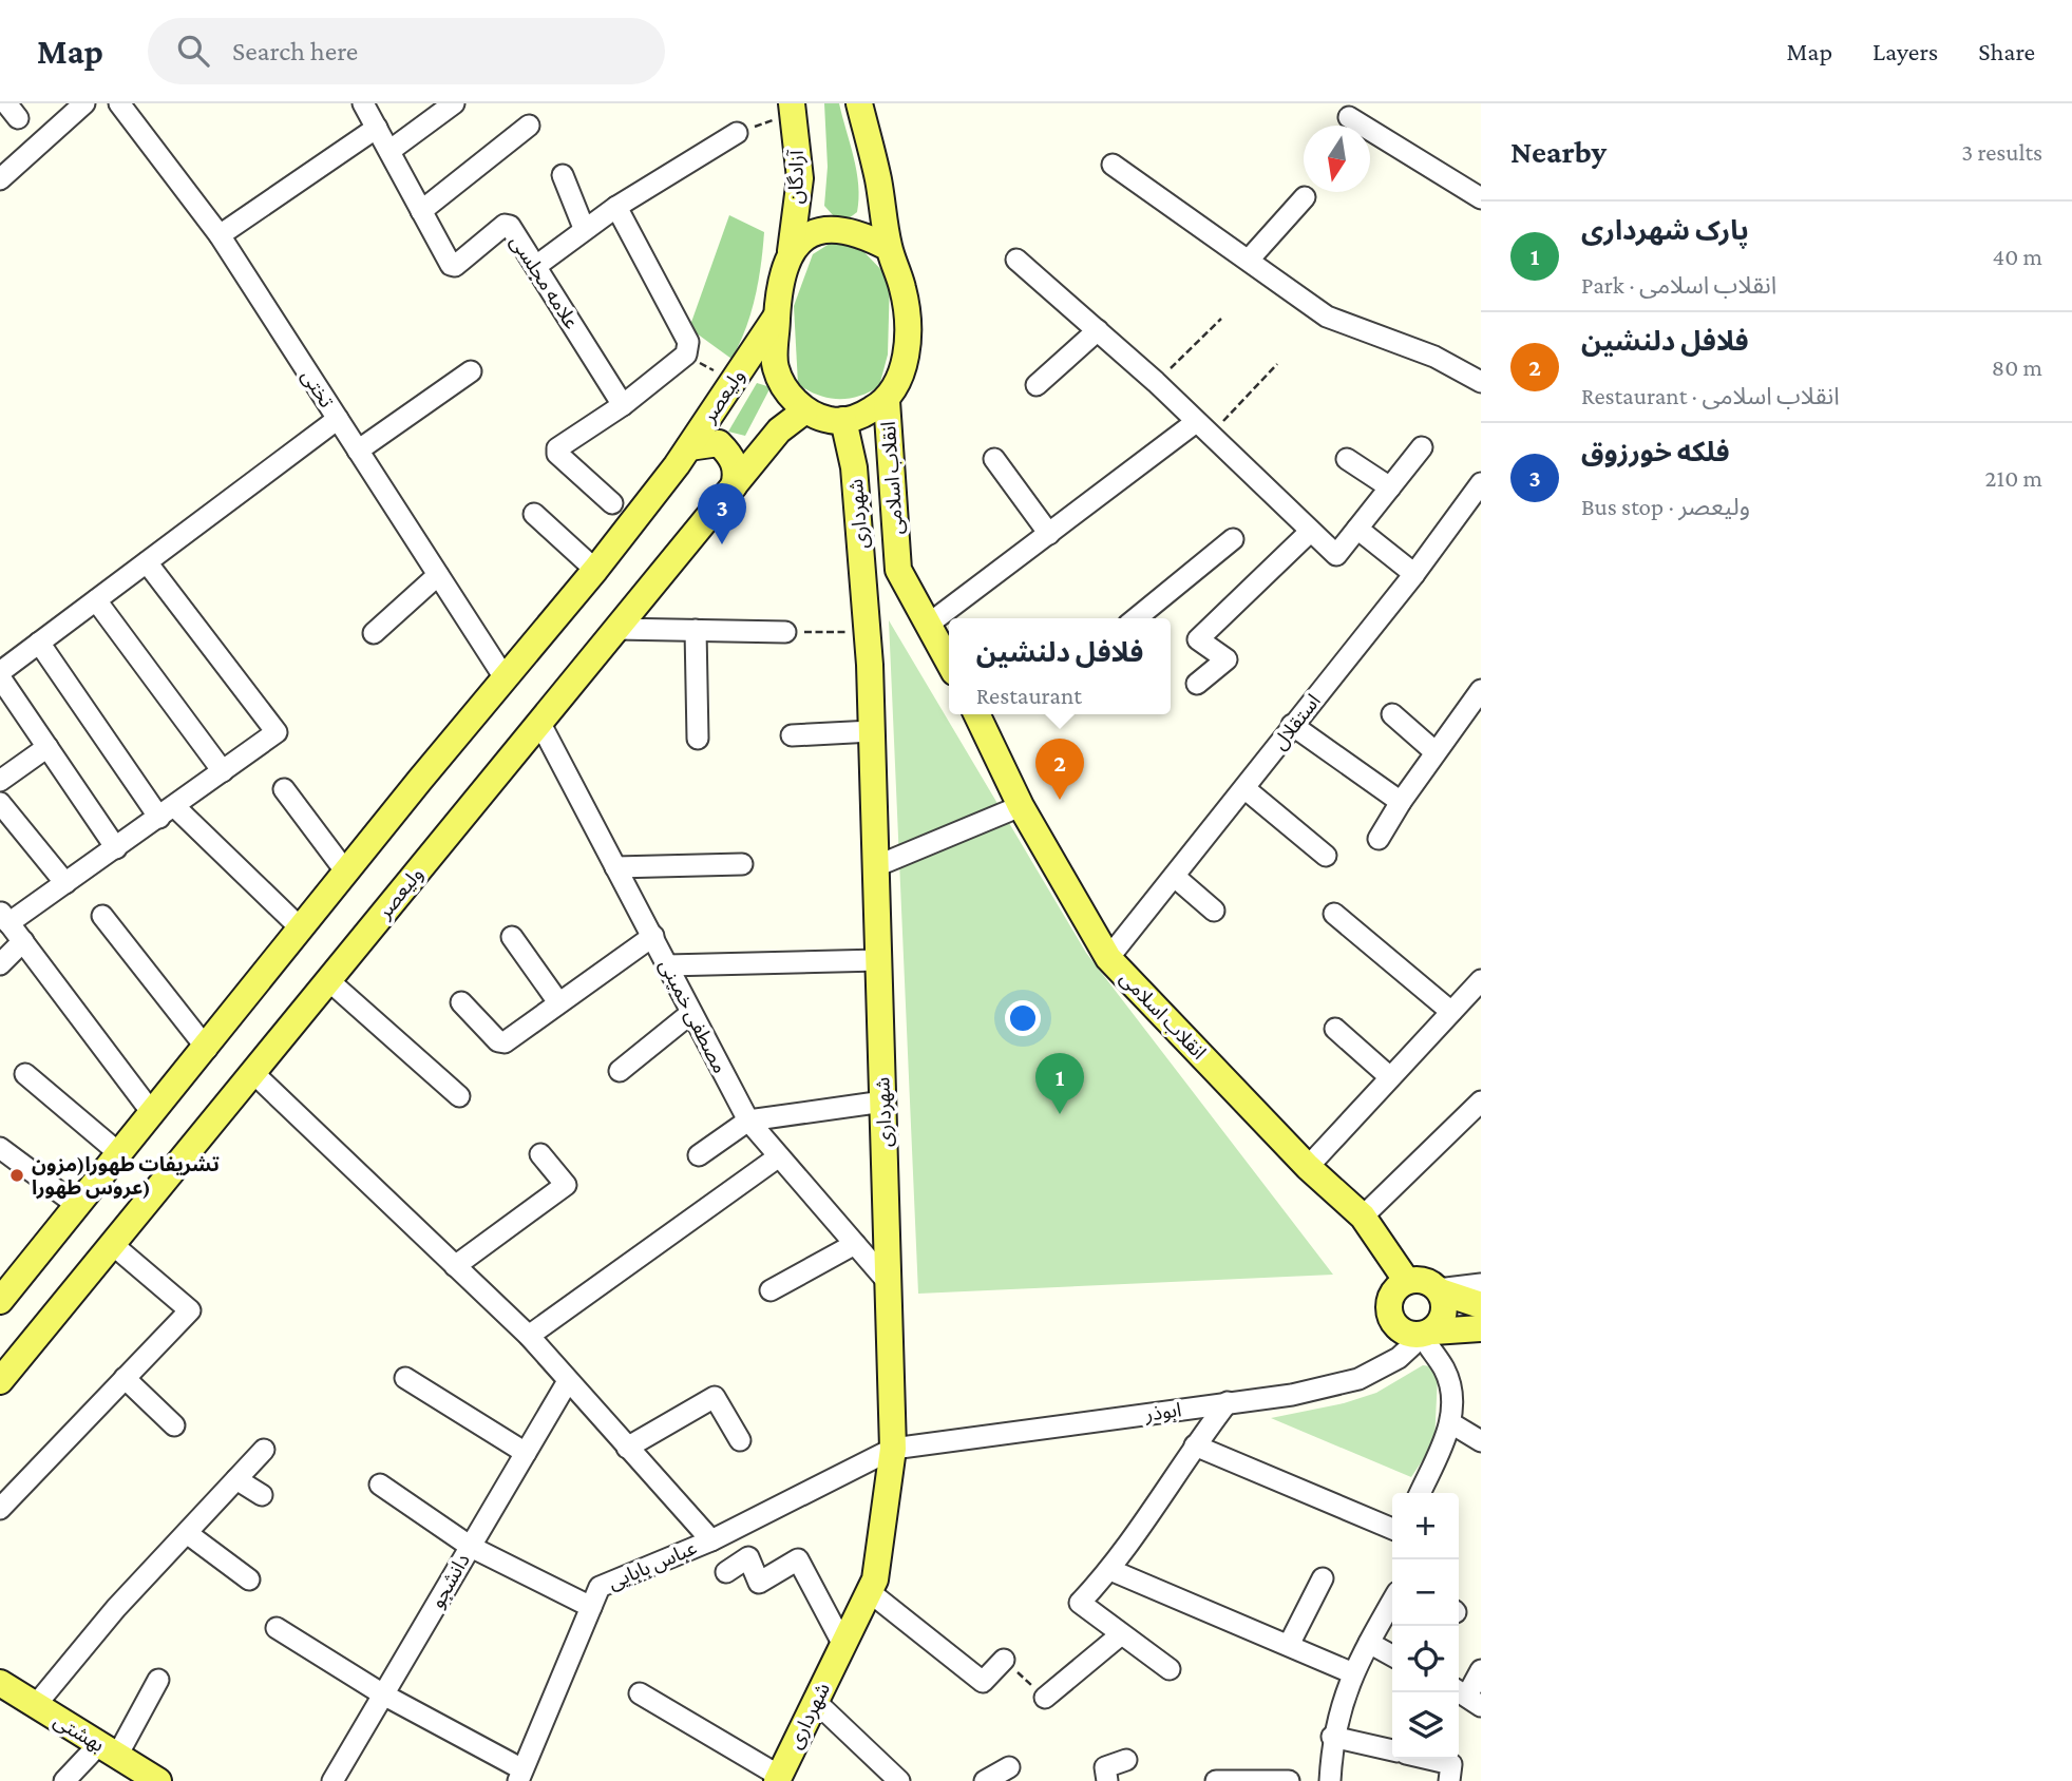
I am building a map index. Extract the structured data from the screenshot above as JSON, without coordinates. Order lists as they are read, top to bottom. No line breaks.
{"streets":{"main road":["آزادگان","ولیعصر","انقلاب اسلامی","شهرداری","بهشتی"],"street":["علامه مجلسی","تختی","استقلال","مصطفی خمینی","ابوذر","عباس بابایی","دانشجو"]},"crossings":[["آزادگان","ولیعصر"],["آزادگان","انقلاب اسلامی"],["آزادگان","شهرداری"],["تختی","ولیعصر"],["ولیعصر","انقلاب اسلامی"],["ولیعصر","شهرداری"],["ولیعصر","مصطفی خمینی"],["انقلاب اسلامی","شهرداری"],["انقلاب اسلامی","استقلال"],["انقلاب اسلامی","ابوذر"],["شهرداری","مصطفی خمینی"],["شهرداری","ابوذر"],["شهرداری","عباس بابایی"],["ابوذر","عباس بابایی"]],"places":["تشریفات طهورا(مزون عروس طهورا)"],"north":"bottom","page":{"header":"Map","search":"Search here","nav":["Map","Layers","Share"],"heading":["Nearby","3 results"],"list":[{"mark":"1","name":"پارک شهرداری","note":"Park · انقلاب اسلامی","value":"40 m"},{"mark":"2","name":"فلافل دلنشین","note":"Restaurant · انقلاب اسلامی","value":"80 m"},{"mark":"3","name":"فلکه خورزوق","note":"Bus stop · ولیعصر","value":"210 m"}],"pins":["3","2","1"],"popup":["فلافل دلنشین","Restaurant"],"map_buttons":["+","−"]}}
